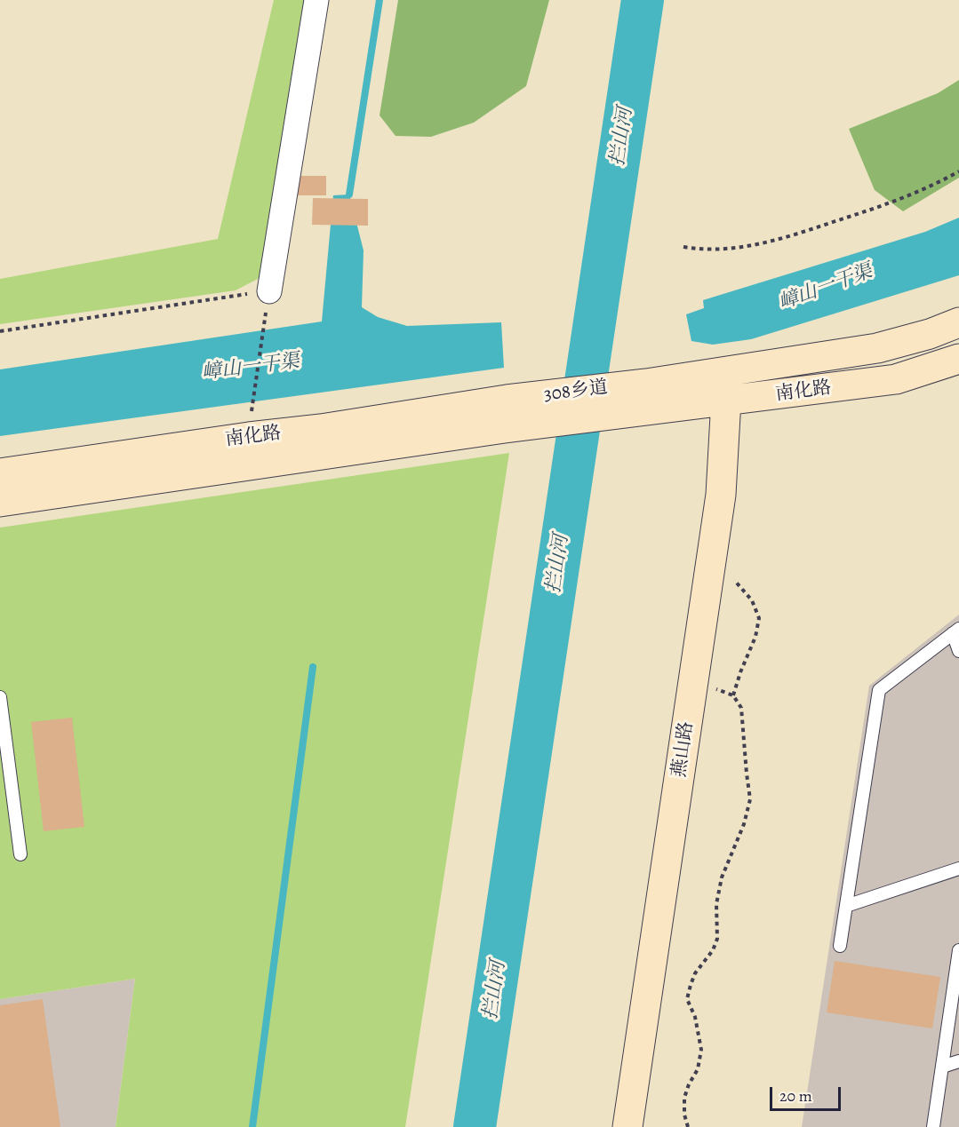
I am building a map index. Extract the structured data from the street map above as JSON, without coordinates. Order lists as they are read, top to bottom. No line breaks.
{"streets":{"main road":["308乡道","南化路","燕山路"]},"crossings":[["308乡道","南化路"],["南化路","燕山路"]],"water":["拦山河","嶂山一干渠"],"scale_bar":"20 m"}
